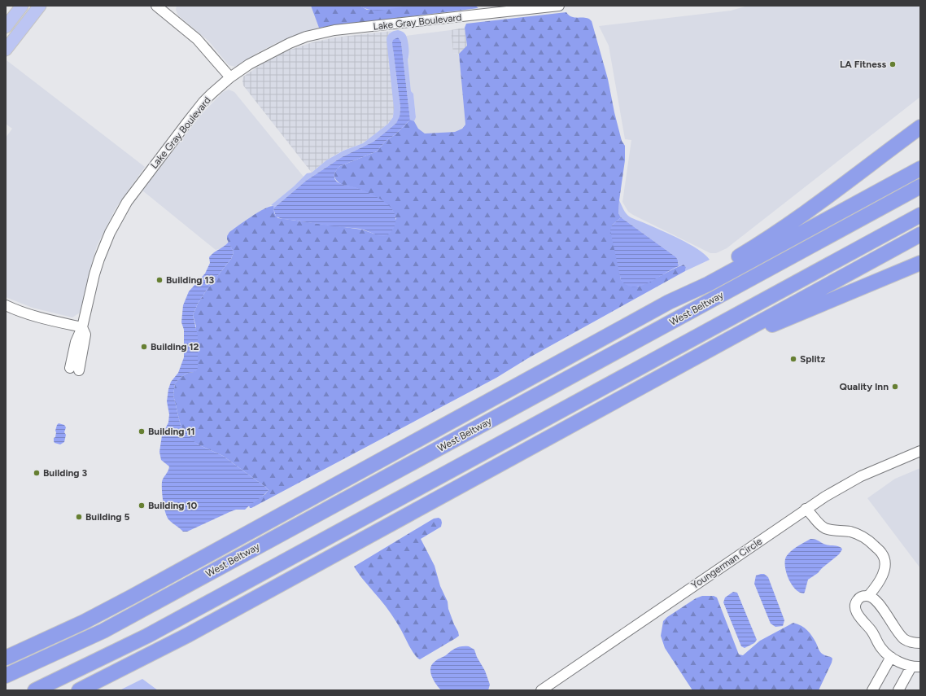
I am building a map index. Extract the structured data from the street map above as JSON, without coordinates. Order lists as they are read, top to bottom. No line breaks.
{"streets":{"highway":["West Beltway"],"street":["Lake Gray Boulevard","Youngerman Circle"]},"places":["LA Fitness","Building 13","Building 12","Splitz","Quality Inn","Building 11","Building 3","Building 10","Building 5"]}
